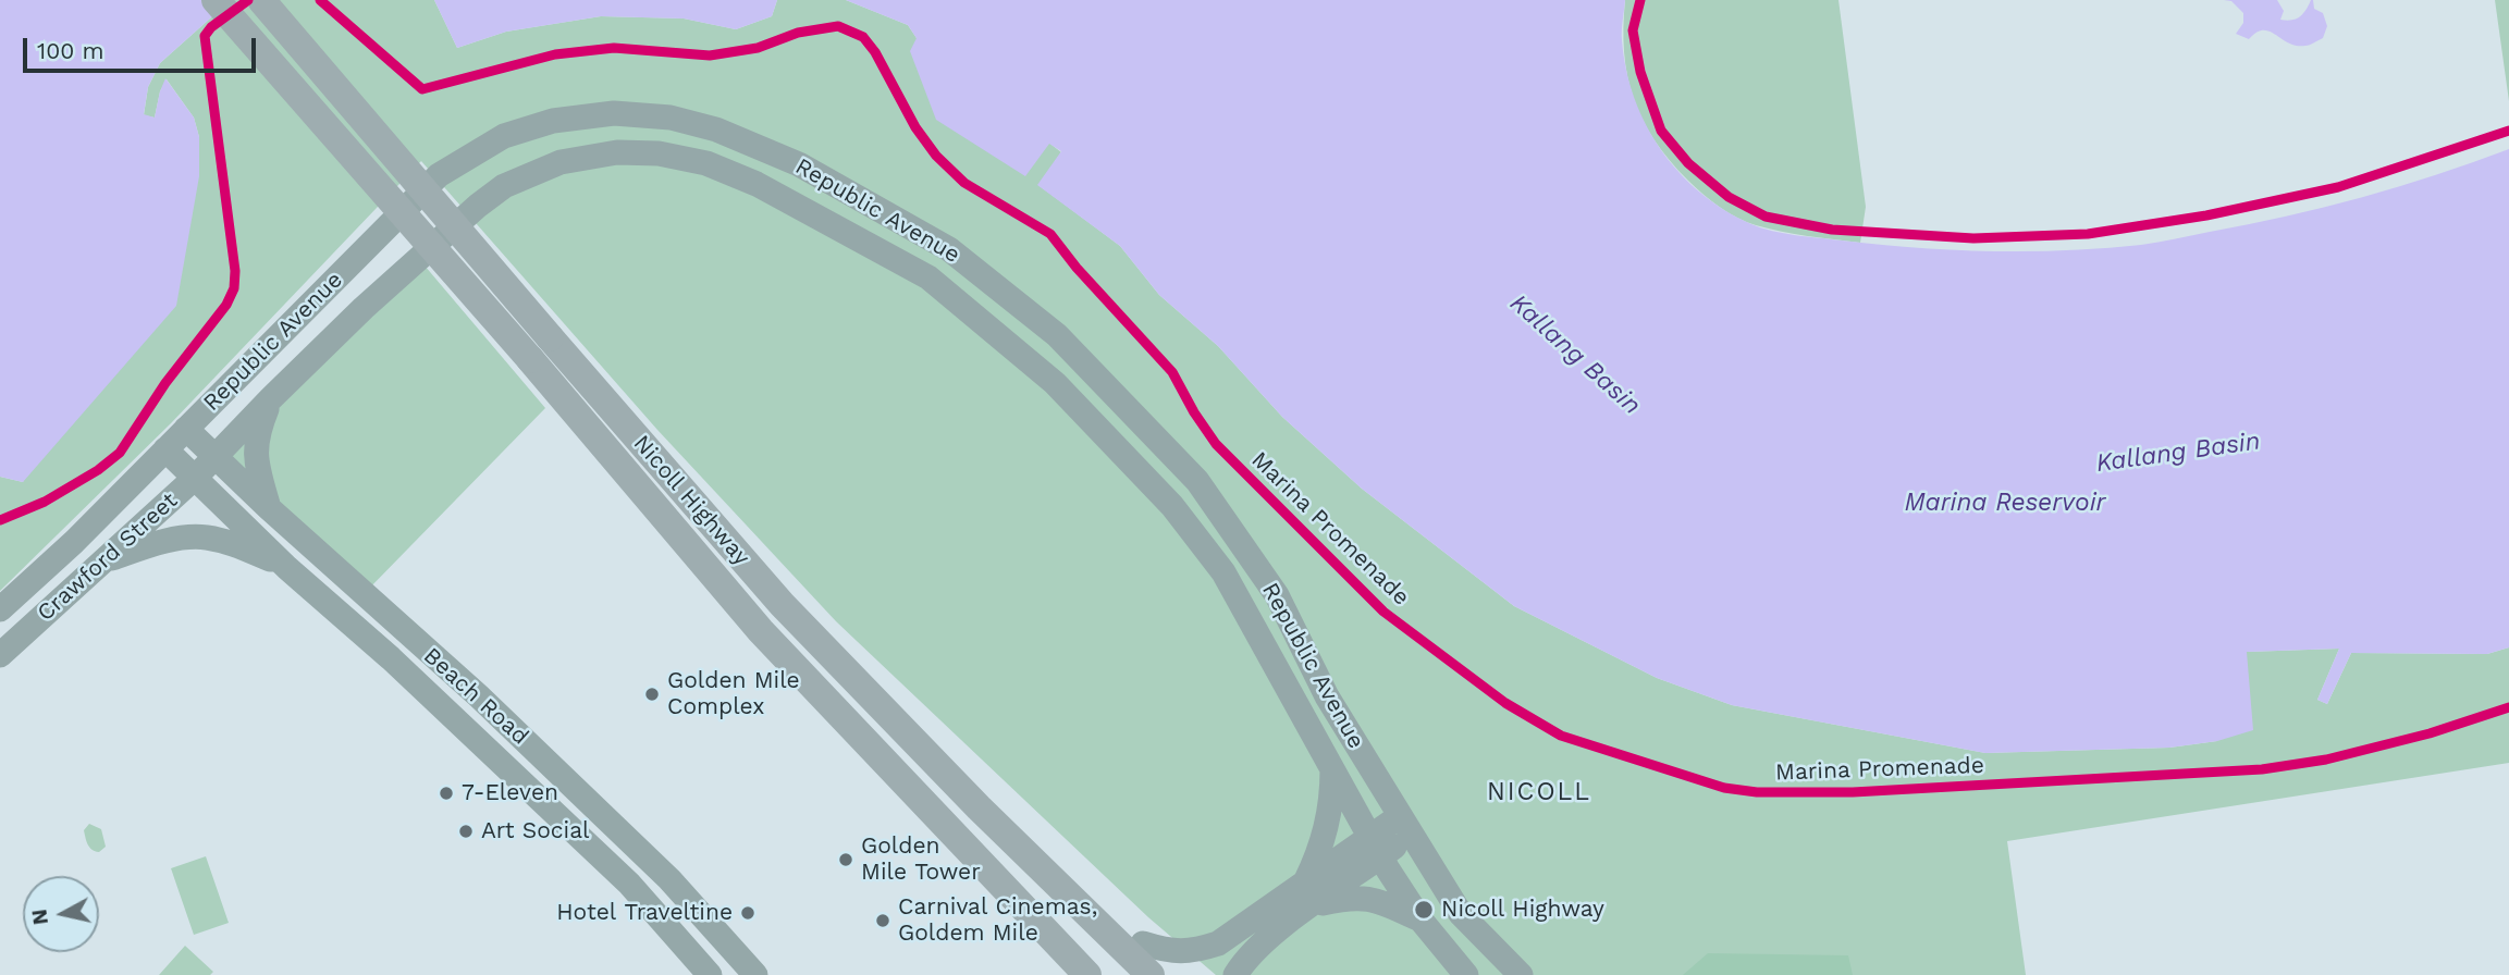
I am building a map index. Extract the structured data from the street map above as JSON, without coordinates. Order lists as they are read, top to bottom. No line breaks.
{"streets":{"highway":["Nicoll Highway"],"main road":["Republic Avenue","Crawford Street","Beach Road"],"cycle path":["Marina Promenade"]},"crossings":[["Republic Avenue","Crawford Street"],["Republic Avenue","Beach Road"],["Crawford Street","Beach Road"]],"districts":["NICOLL"],"water":["Kallang Basin","Marina Reservoir"],"places":["Golden Mile Complex","7-Eleven","Art Social","Golden Mile Tower","Nicoll Highway","Hotel Traveltine","Carnival Cinemas, Goldem Mile"],"scale_bar":"100 m","north":"left"}
